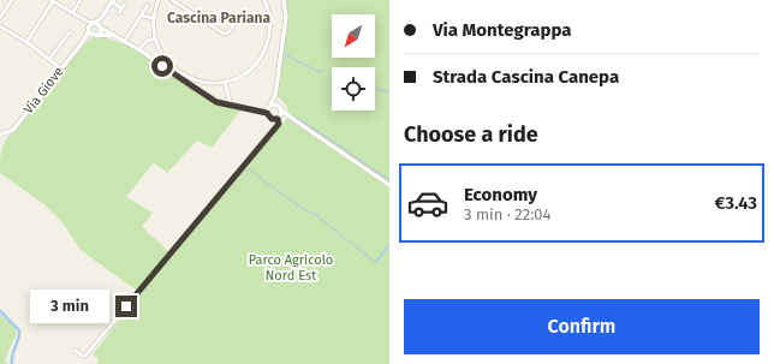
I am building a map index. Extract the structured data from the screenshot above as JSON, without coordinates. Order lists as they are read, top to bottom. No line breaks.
{"streets":{"street":["Via Giove"]},"districts":["Cascina Pariana"],"parks":["Parco Agricolo Nord Est"],"north":"bottom left","page":{"banner":["Via Montegrappa","Strada Cascina Canepa"],"heading":"Choose a ride","list":[{"name":"Economy","note":"3 min · 22:04","value":"€3.43"}],"bubble":"3 min","buttons":"Confirm"}}
